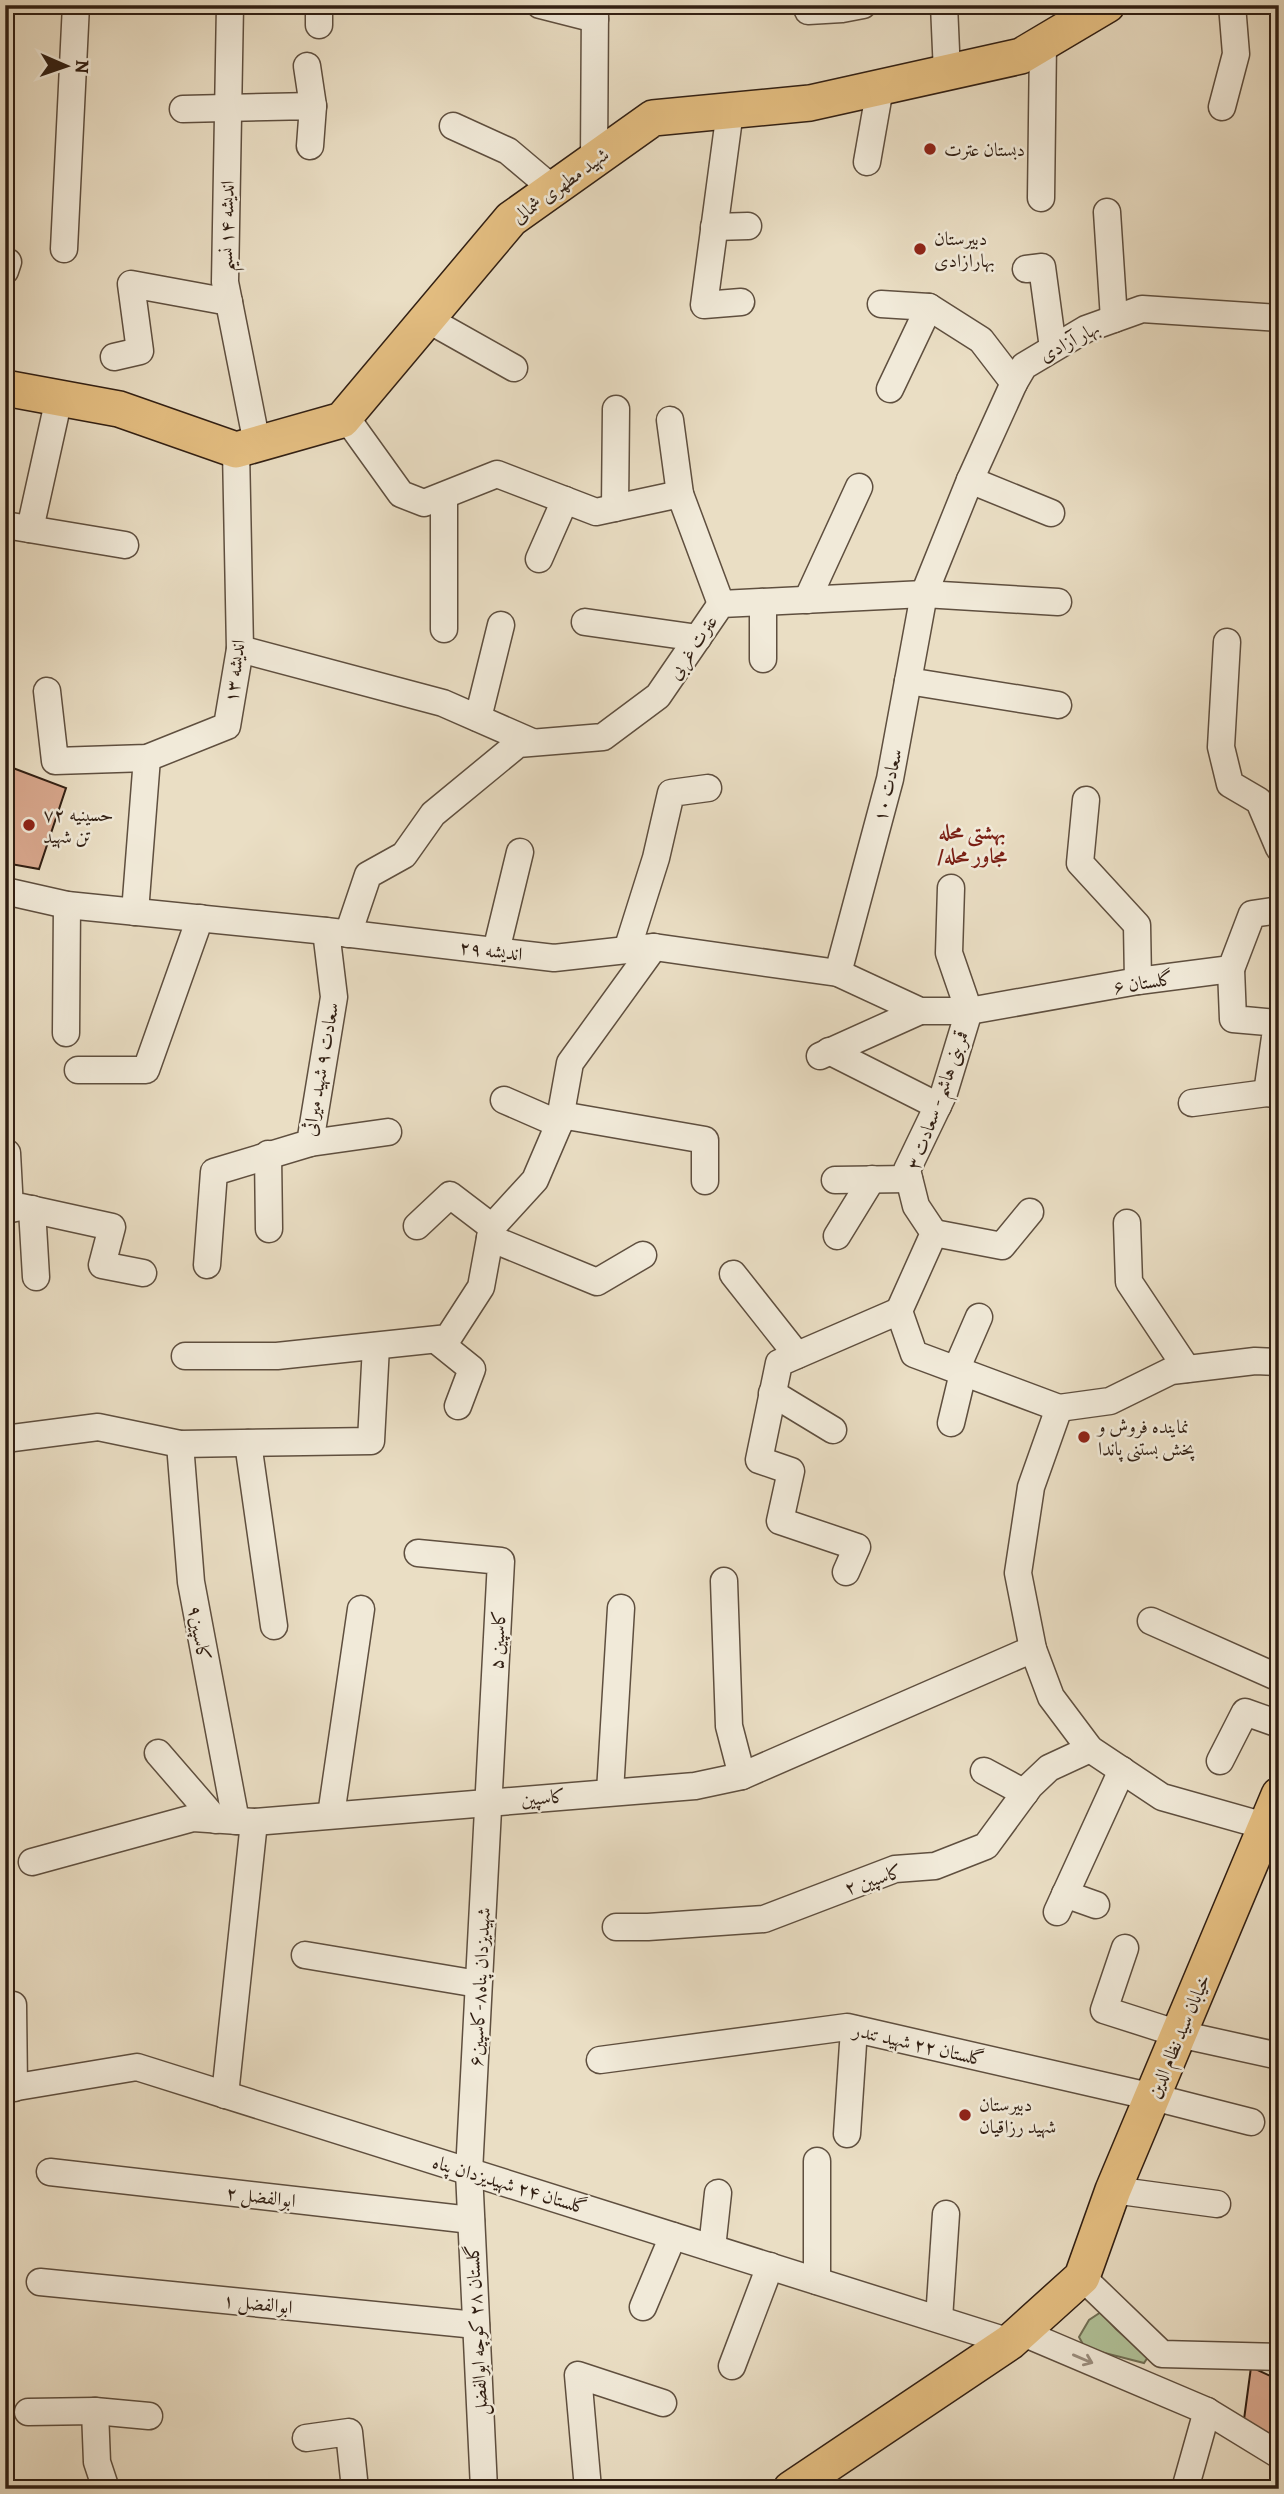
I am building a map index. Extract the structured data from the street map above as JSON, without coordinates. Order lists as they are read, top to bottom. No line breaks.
{"streets":{"main road":["شهید مطهری شمالی","خیابان سید نظام الدین"],"street":["اندیشه ۱۴ نسیم","بهار آزادی","عترت غربی","اندیشه ۱۳","سعادت ۱۰","اندیشه ۲۹","گلستان ۶","سعادت ۹ شهید میراثی","قمربنی هاشم - سعادت ۳","کاسپین۹","کاسپین ۵","کاسپین","کاسپین ۲","شهیدیزدان پناه۸-کاسپین۶","گلستان ۲۲ شهید تندر","گلستان ۲۴ شهیدیزدان پناه","ابوالفضل ۲","ابوالفضل ۱","گلستان ۲۸ کوچه ابوالفضل"]},"crossings":[["شهید مطهری شمالی","اندیشه ۱۴ نسیم"],["شهید مطهری شمالی","اندیشه ۱۳"],["اندیشه ۱۴ نسیم","اندیشه ۱۳"],["بهار آزادی","عترت غربی"],["بهار آزادی","سعادت ۱۰"],["عترت غربی","سعادت ۱۰"],["سعادت ۱۰","اندیشه ۲۹"],["اندیشه ۲۹","گلستان ۶"],["اندیشه ۲۹","سعادت ۹ شهید میراثی"],["اندیشه ۲۹","قمربنی هاشم - سعادت ۳"],["گلستان ۶","قمربنی هاشم - سعادت ۳"],["کاسپین۹","کاسپین"],["کاسپین۹","گلستان ۲۴ شهیدیزدان پناه"],["کاسپین ۵","کاسپین"],["کاسپین ۵","شهیدیزدان پناه۸-کاسپین۶"],["کاسپین","شهیدیزدان پناه۸-کاسپین۶"],["شهیدیزدان پناه۸-کاسپین۶","گلستان ۲۴ شهیدیزدان پناه"],["شهیدیزدان پناه۸-کاسپین۶","گلستان ۲۸ کوچه ابوالفضل"],["خیابان سید نظام الدین","گلستان ۲۲ شهید تندر"],["گلستان ۲۴ شهیدیزدان پناه","گلستان ۲۸ کوچه ابوالفضل"],["ابوالفضل ۲","گلستان ۲۸ کوچه ابوالفضل"],["ابوالفضل ۱","گلستان ۲۸ کوچه ابوالفضل"]],"districts":["بهشتی محله /مجاور محله"],"places":["دبستان عترت","دبیرستان بهارازادی","حسینیه ۷۲ تن شهید","نماینده فروش و پخش بستنی پاندا","دبیرستان شهید رزاقیان"],"north":"right"}
